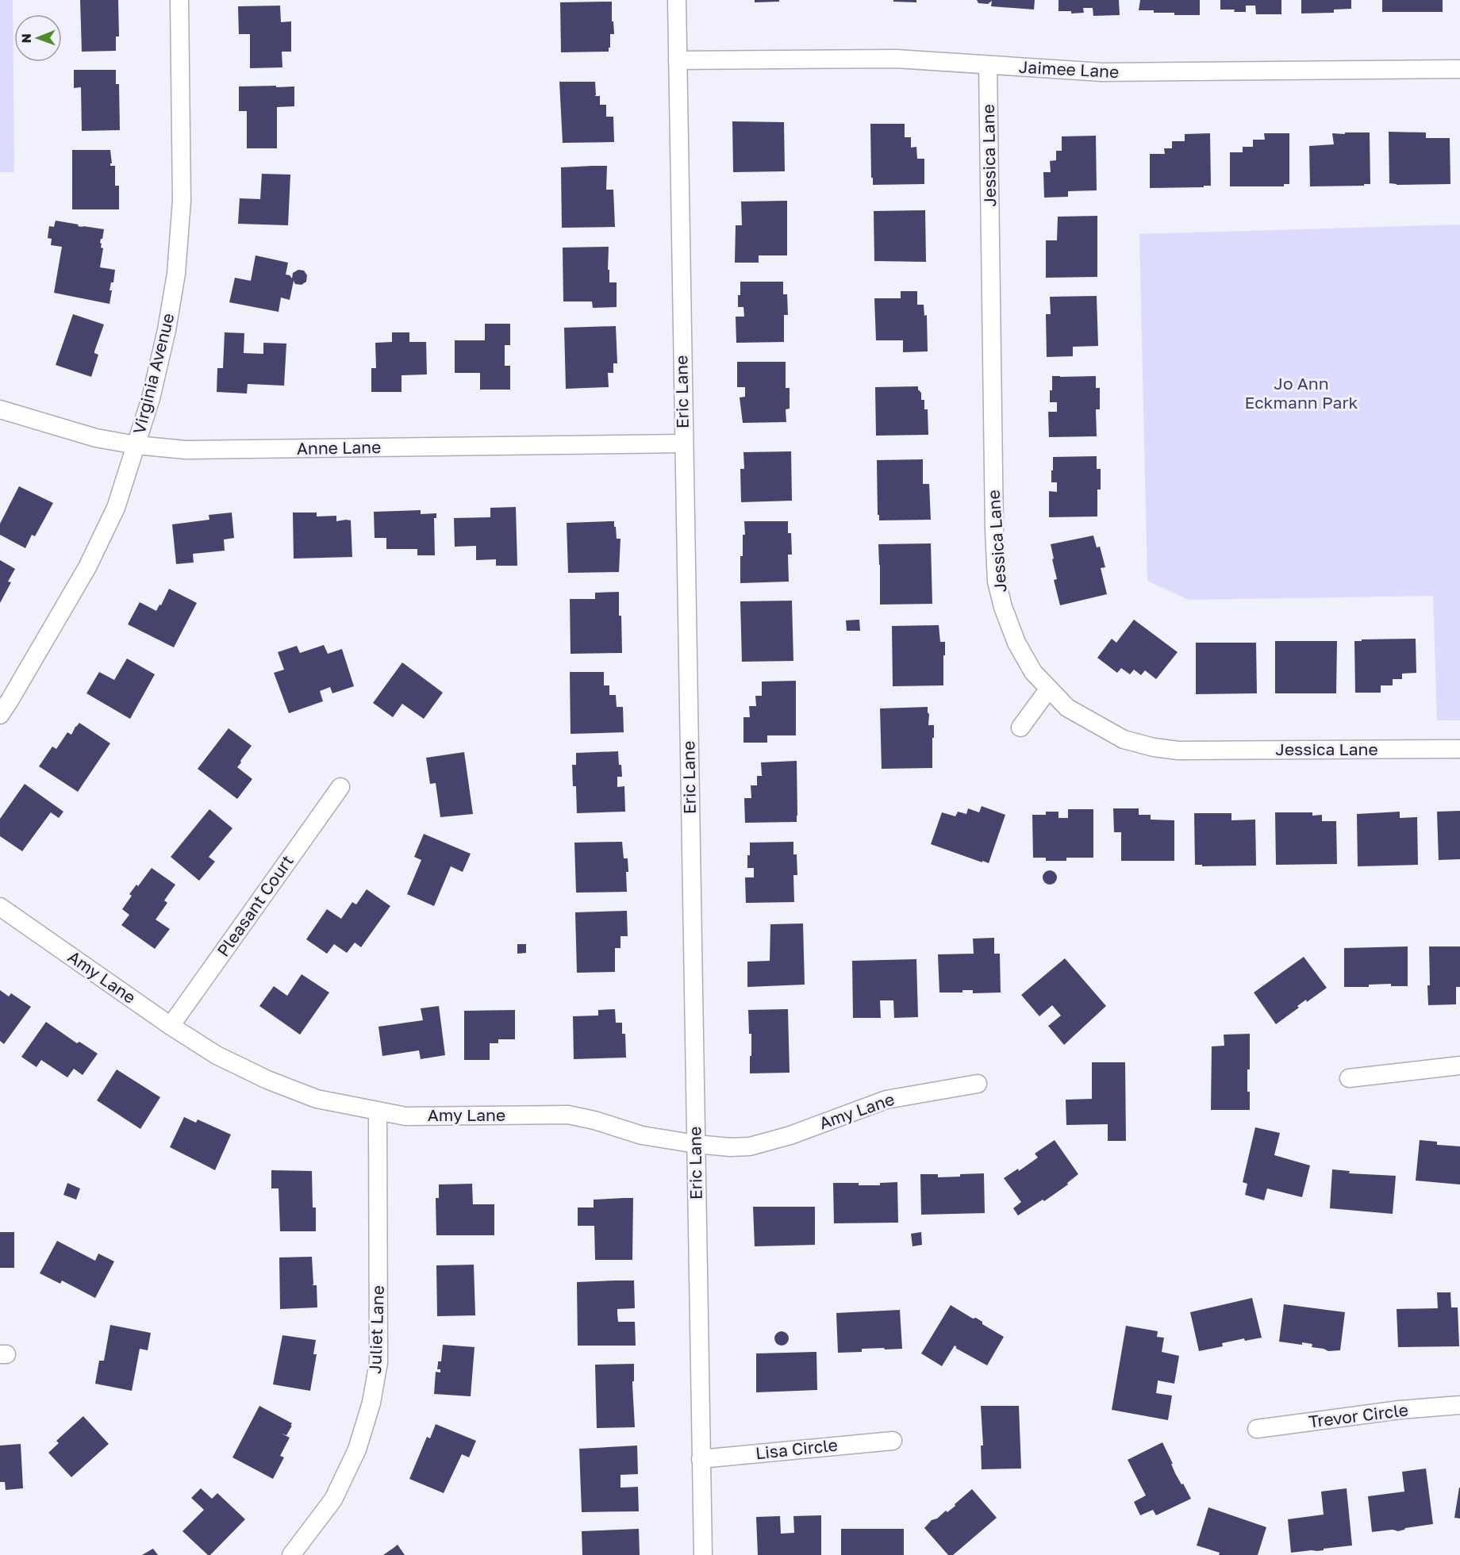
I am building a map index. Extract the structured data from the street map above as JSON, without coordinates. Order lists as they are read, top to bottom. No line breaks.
{"streets":{"street":["Jaimee Lane","Jessica Lane","Virginia Avenue","Eric Lane","Anne Lane","Pleasant Court","Amy Lane","Juliet Lane","Trevor Circle","Lisa Circle"]},"crossings":[["Jaimee Lane","Jessica Lane"],["Jaimee Lane","Eric Lane"],["Virginia Avenue","Anne Lane"],["Eric Lane","Anne Lane"],["Eric Lane","Amy Lane"],["Eric Lane","Lisa Circle"],["Pleasant Court","Amy Lane"],["Amy Lane","Juliet Lane"]],"parks":["Jo Ann Eckmann Park"],"north":"left"}
